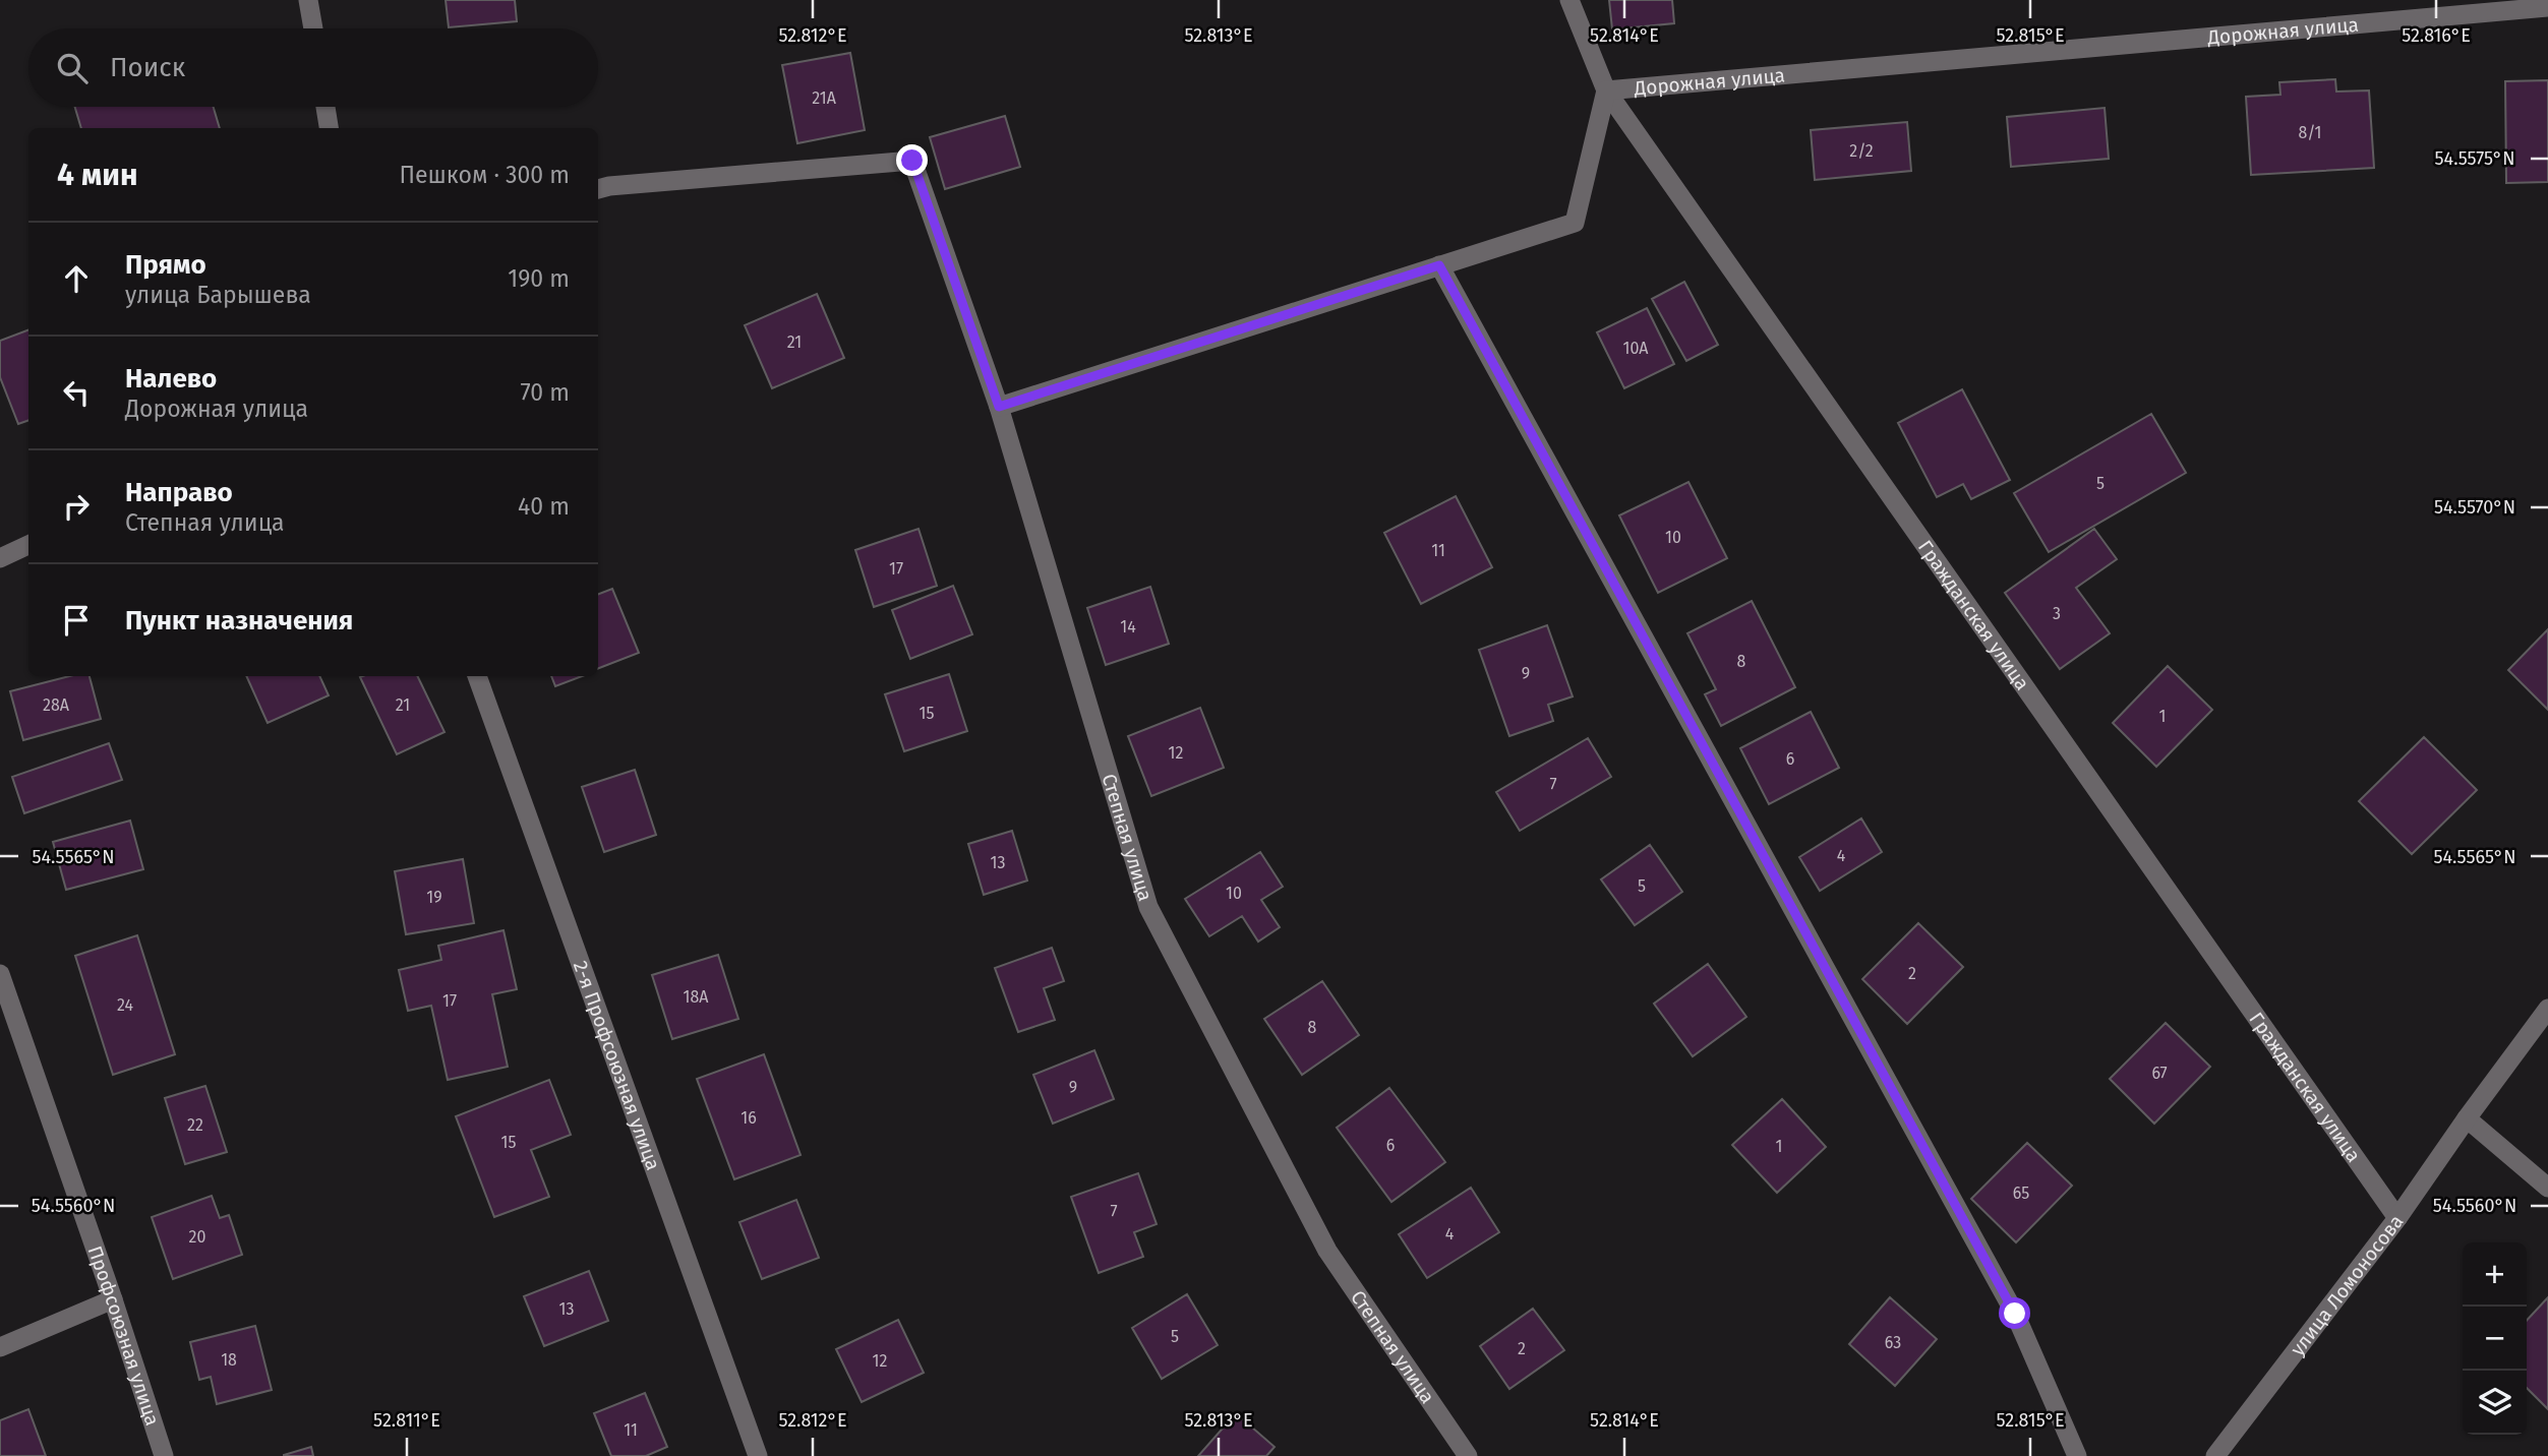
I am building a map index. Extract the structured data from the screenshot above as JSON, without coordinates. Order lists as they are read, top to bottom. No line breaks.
{"streets":{"street":["Дорожная улица","Гражданская улица","Степная улица","2-я Профсоюзная улица","улица Ломоносова","Профсоюзная улица"]},"crossings":[["Дорожная улица","Гражданская улица"],["Дорожная улица","Степная улица"],["Гражданская улица","улица Ломоносова"]],"house_numbers":["21А","8/1","2/2","21","10А","5","10","11","17","3","14","8","9","28А","21","15","1","12","6","7","4","13","5","10","19","2","18А","17","24","8","67","9","16","22","15","6","1","65","7","4","20","13","5","63","2","18","12","11"],"page":{"search":"Поиск","heading":["4 мин","Пешком · 300 m"],"list":[["Прямо","улица Барышева","190 m"],["Налево","Дорожная улица","70 m"],["Направо","Степная улица","40 m"],"Пункт назначения"],"map_buttons":["+","−"]},"coordinates":["52.812°E","52.813°E","52.814°E","52.815°E","52.816°E","54.5575°N","54.5570°N","54.5565°N","54.5560°N","52.811°E"]}
